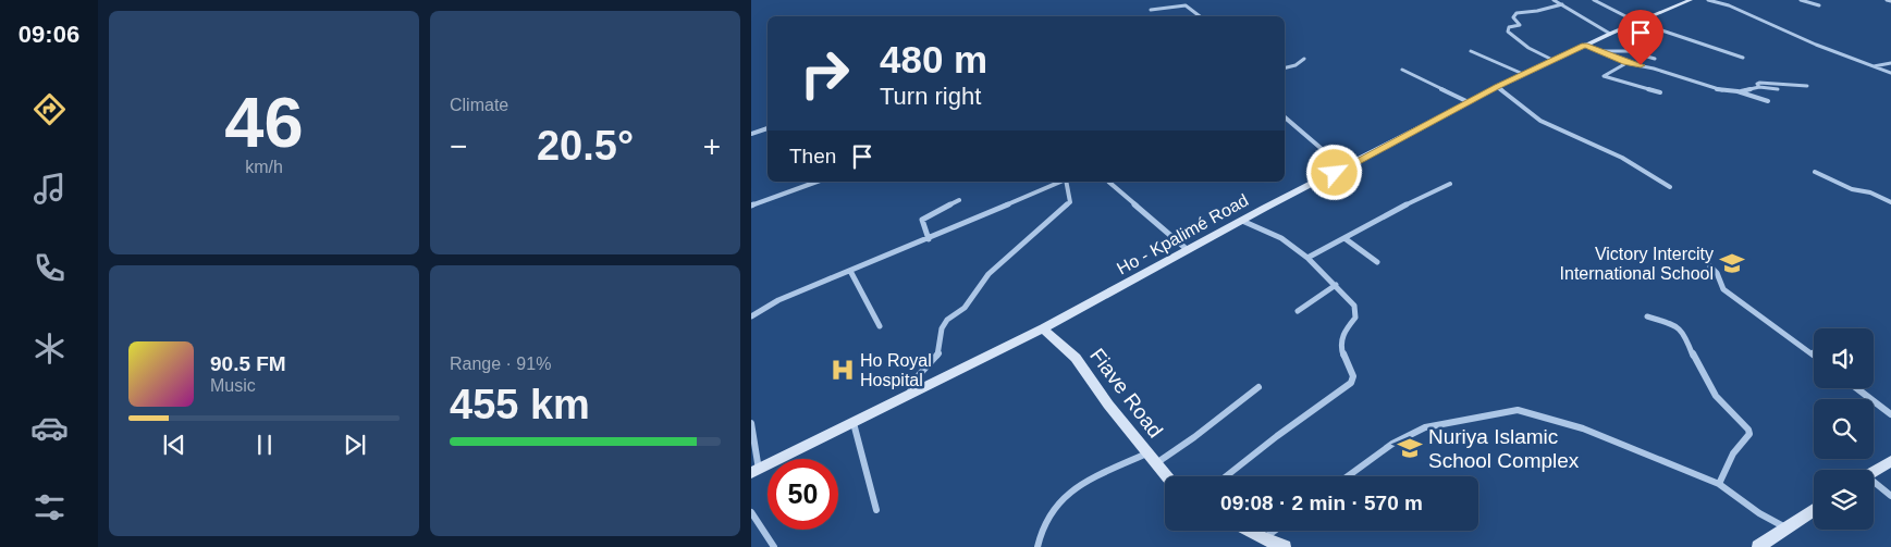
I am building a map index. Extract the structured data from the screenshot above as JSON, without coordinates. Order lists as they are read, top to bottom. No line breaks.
{"streets":{"main road":["Ho - Kpalimé Road"],"street":["Fiave Road"]},"crossings":[["Ho - Kpalimé Road","Fiave Road"]],"places":{"school or university":["Victory Intercity International School","Nuriya Islamic School Complex"],"hospital":["Ho Royal Hospital"]},"page":{"tabs":"09:06","tile":[["46","km/h"],"Climate",["Range · 91%","455 km"]],"turn":["480 m","Turn right"],"heat":["−","20.5°","+"],"then":"Then","song":["90.5 FM","Music"],"limit":"50","trip":"09:08 · 2 min · 570 m"}}
